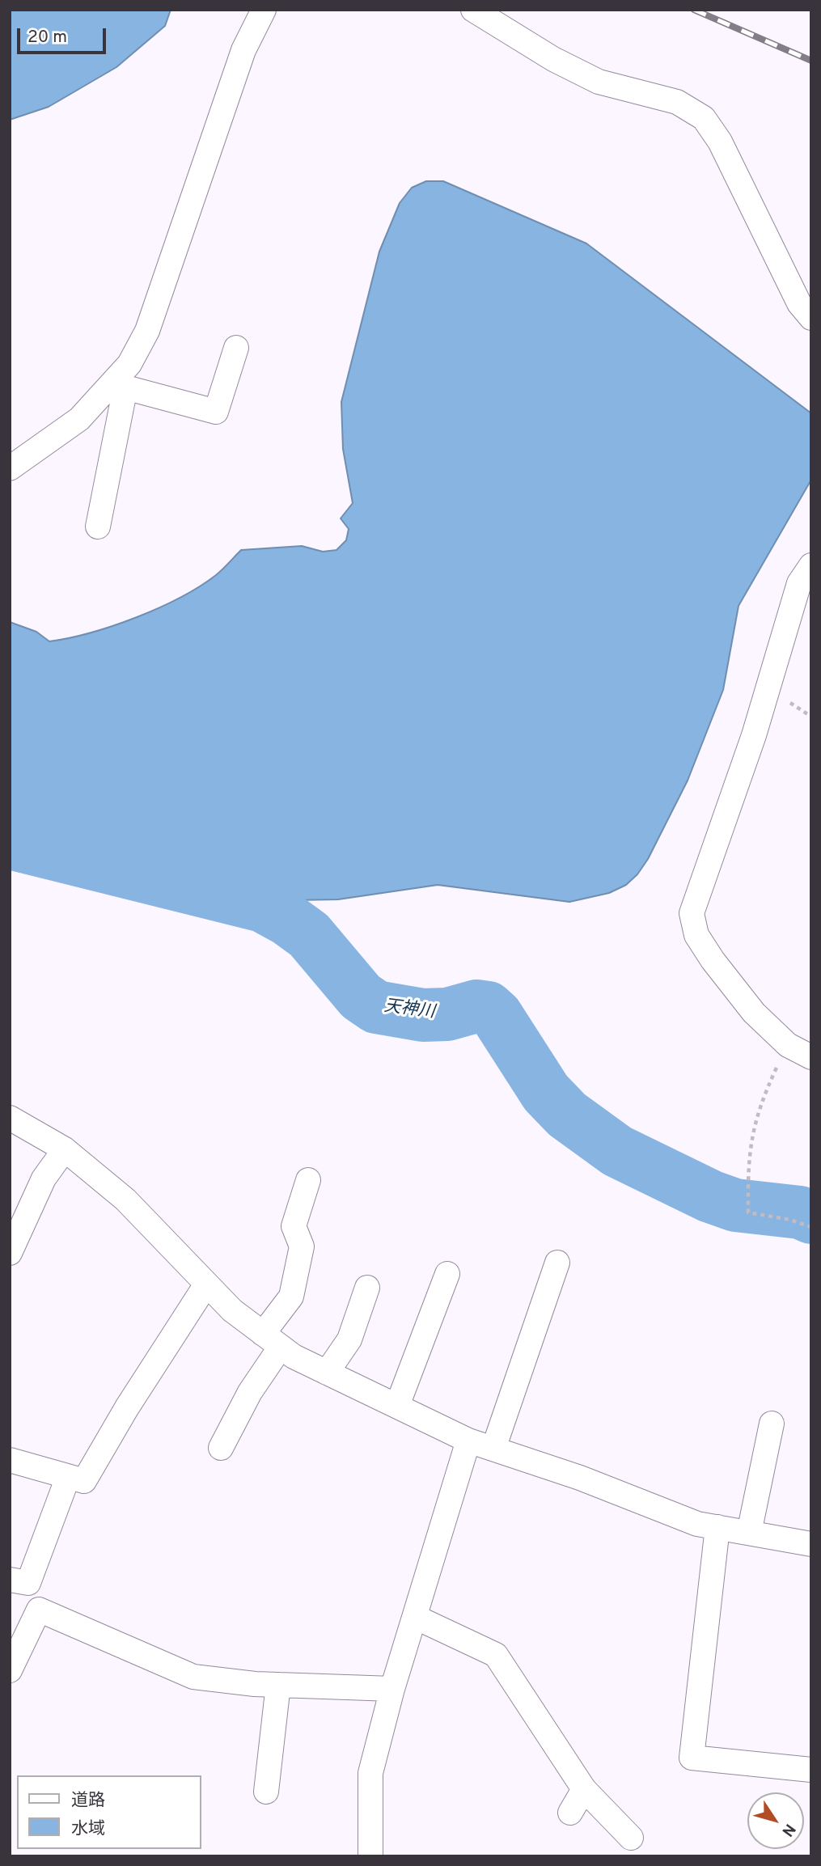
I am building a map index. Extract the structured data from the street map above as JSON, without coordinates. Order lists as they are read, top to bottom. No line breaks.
{"water":["天神川"],"legend":["道路","水域"],"scale_bar":"20 m","north":"bottom right"}
